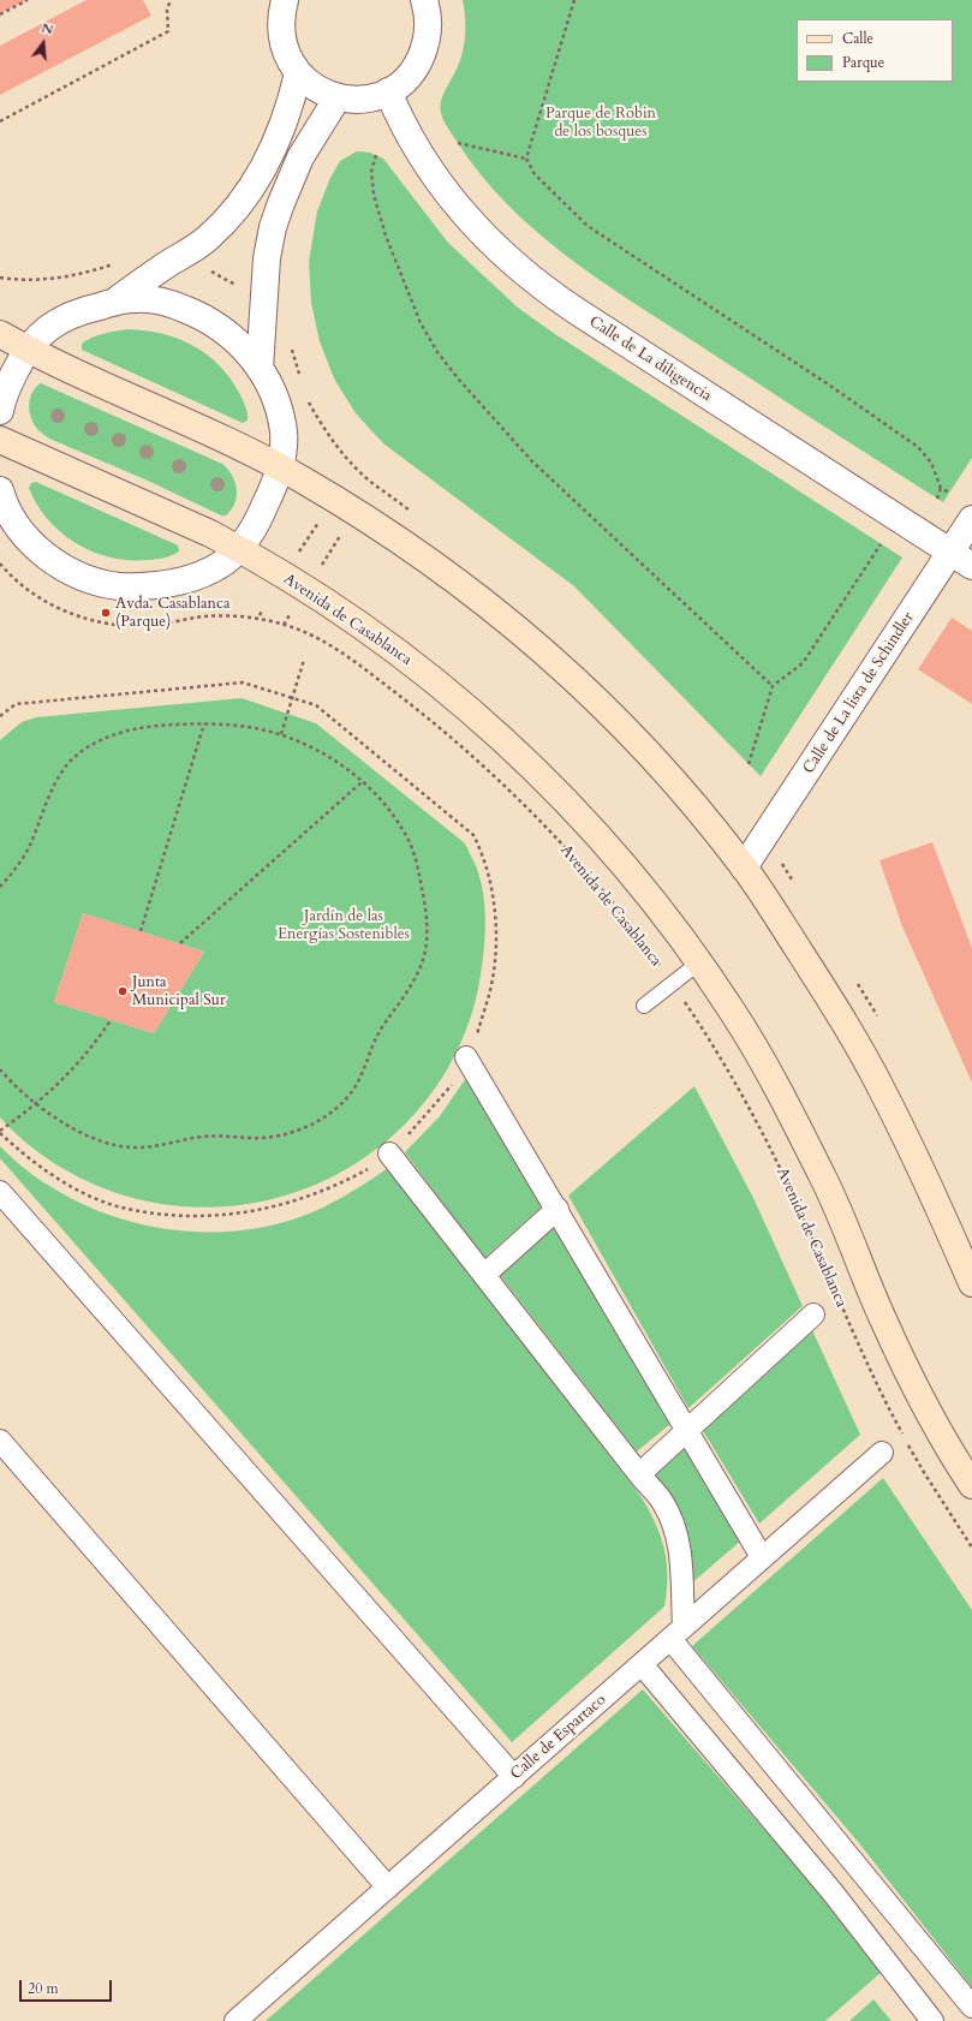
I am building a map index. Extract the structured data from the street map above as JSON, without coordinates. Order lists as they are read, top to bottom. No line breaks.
{"streets":{"main road":["Avenida de Casablanca"],"street":["Calle de La diligencia","Calle de La lista de Schindler","Calle de Espartaco"]},"crossings":[["Calle de La diligencia","Calle de La lista de Schindler"]],"parks":["Parque de Robin de los bosques","Jardín de las Energías Sostenibles"],"places":["Avda. Casablanca (Parque)","Junta Municipal Sur"],"legend":["Calle","Parque"],"scale_bar":"20 m","north":"top"}
